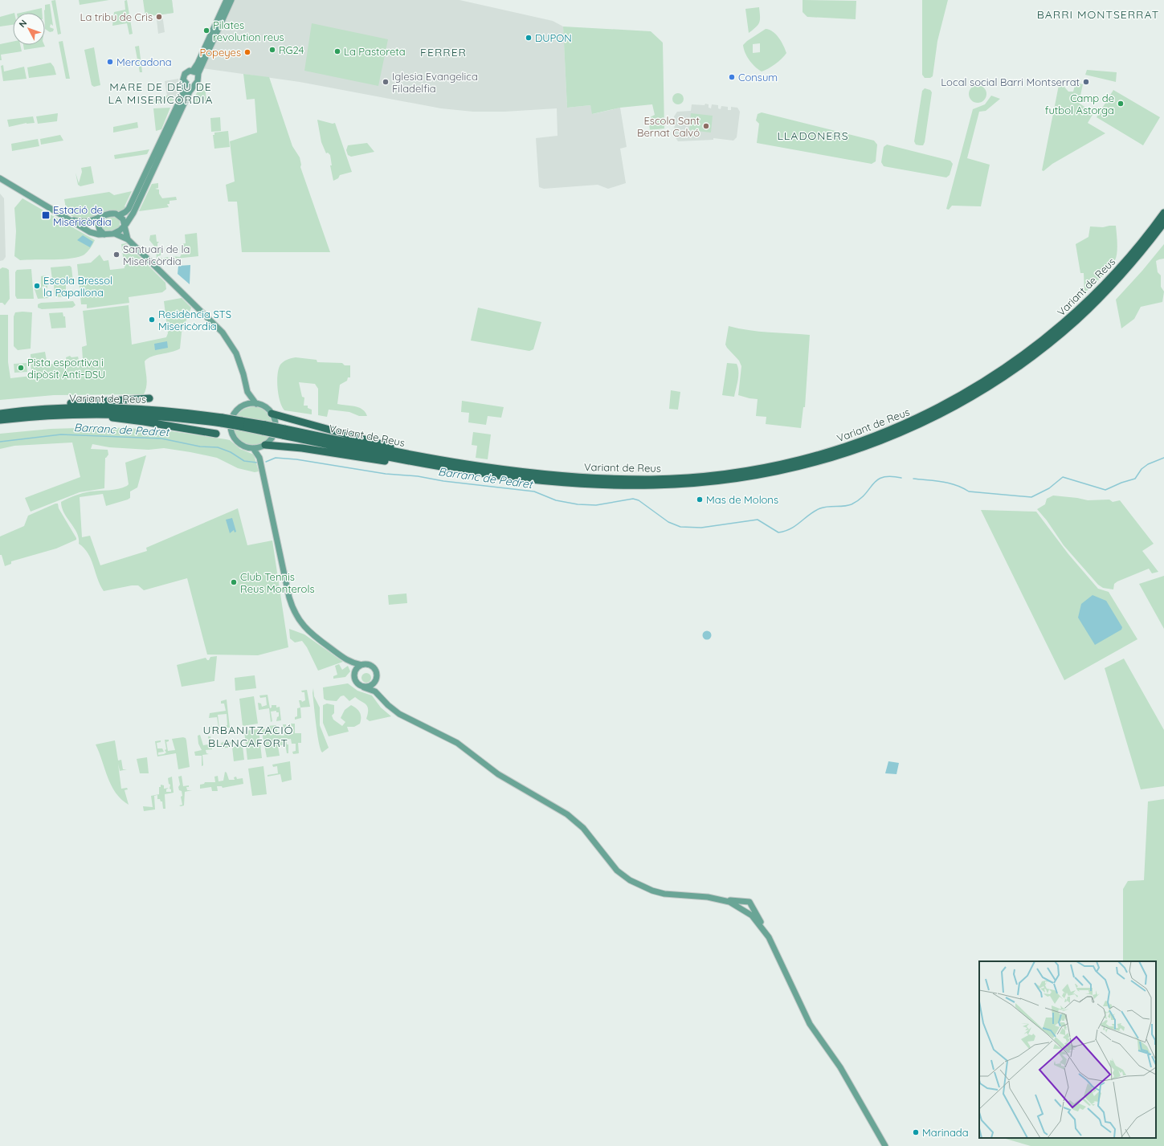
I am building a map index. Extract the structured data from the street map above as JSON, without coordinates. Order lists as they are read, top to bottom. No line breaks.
{"streets":{"highway":["Variant de Reus"]},"districts":["BARRI MONTSERRAT","FERRER","MARE DE DÉU DE LA MISERICÒRDIA","LLADONERS","URBANITZACIÓ BLANCAFORT"],"water":["Barranc de Pedret"],"places":{"other":["La tribu de Cris","Pilates revolution reus","DUPON","RG24","La Pastoreta","Popeyes","Mercadona","Consum","Iglesia Evangelica Filadelfia","Local social Barri Montserrat","Camp de futbol Astorga","Escola Sant Bernat Calvó","Santuari de la Misericòrdia","Escola Bressol la Papallona","Residència STS Misericòrdia","Pista esportiva i dipòsit Anti-DSU","Mas de Molons","Club Tennis Reus Monterols","Marinada"],"transit":["Estació de Misericòrdia"]},"north":"top left"}
